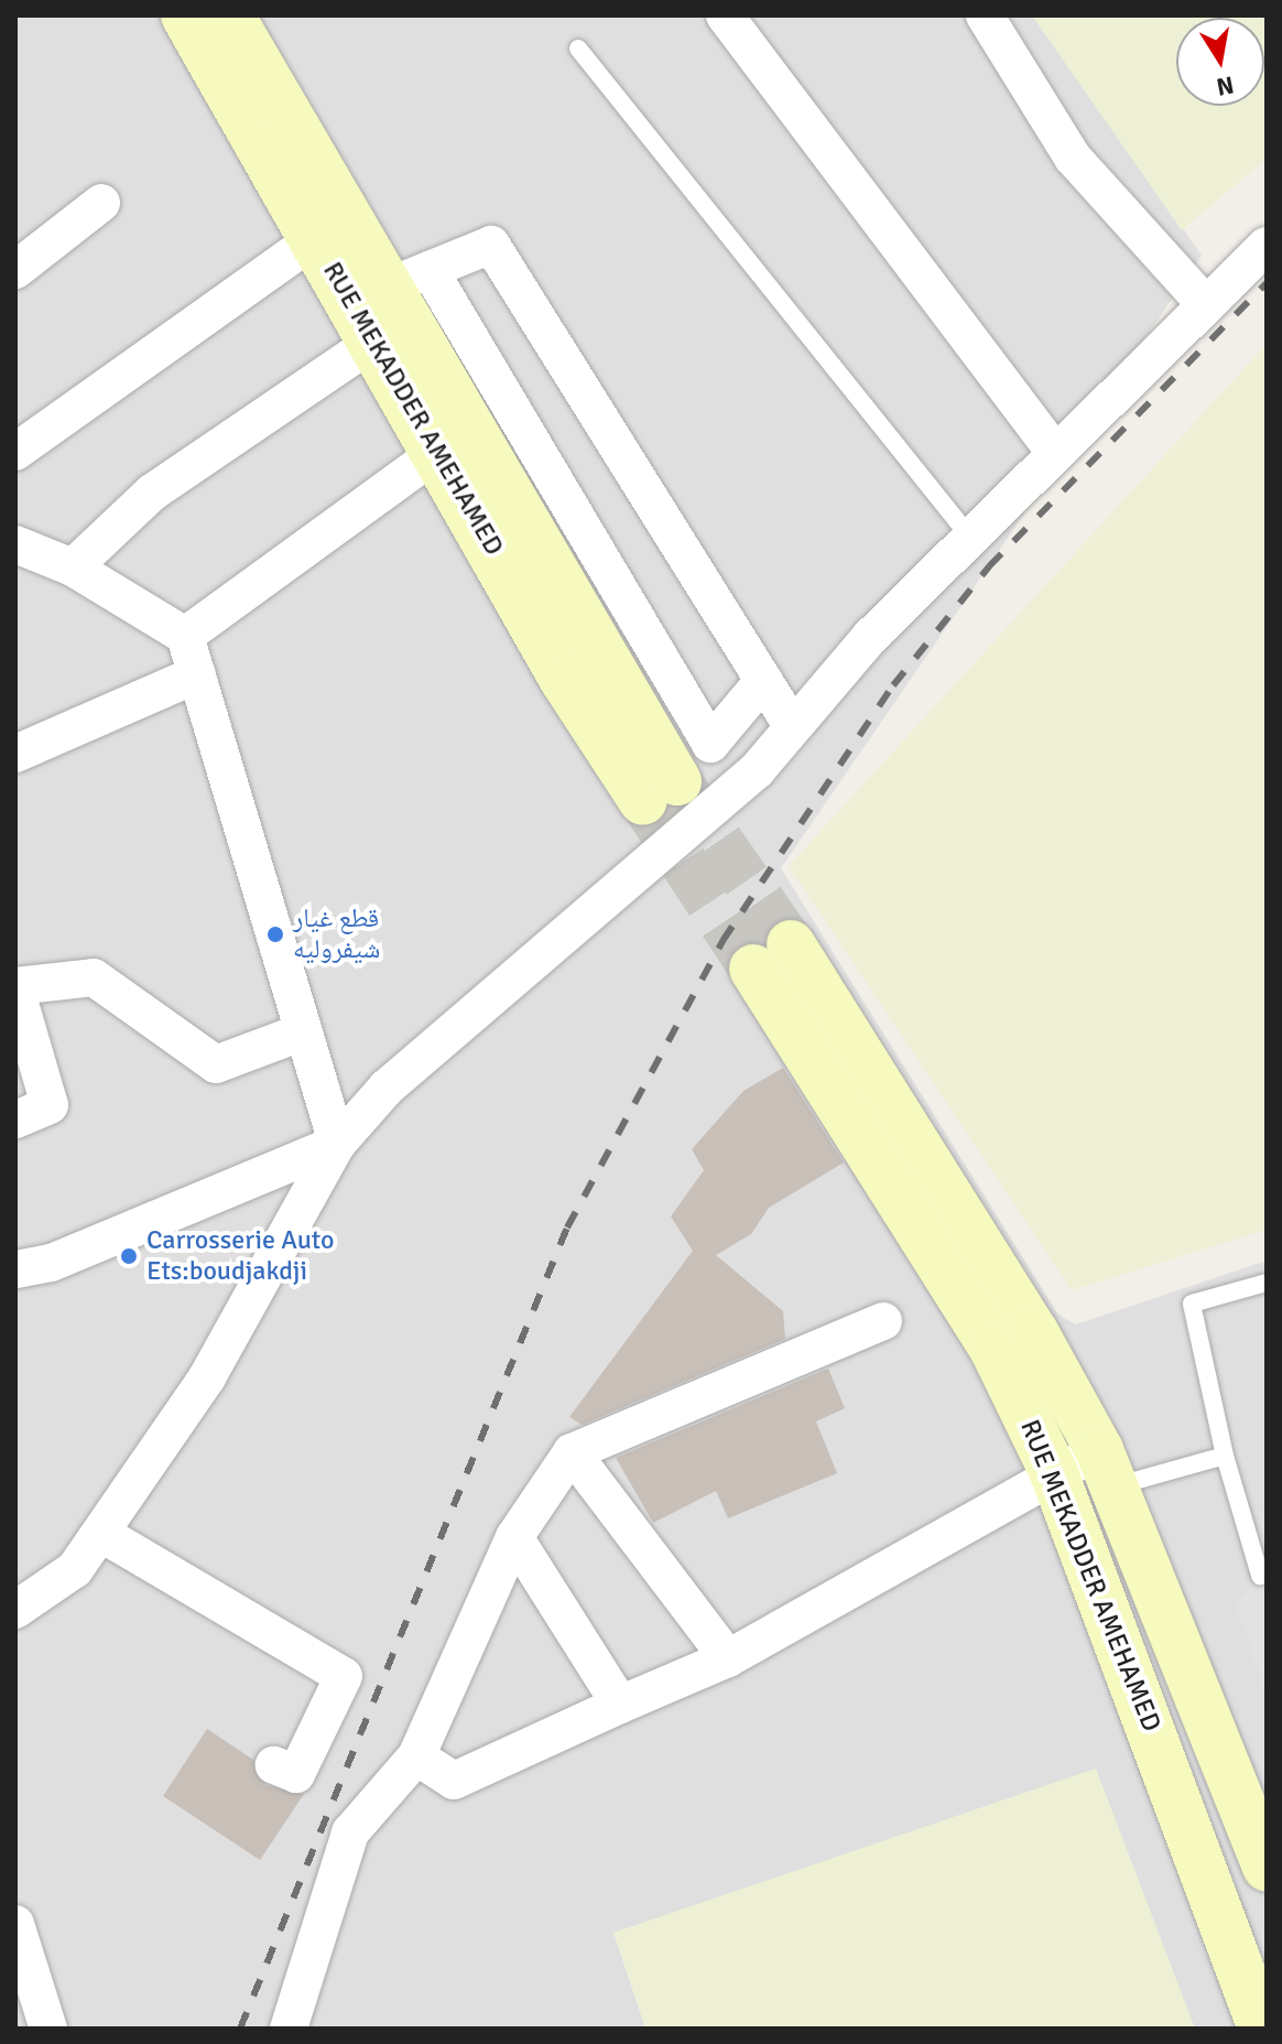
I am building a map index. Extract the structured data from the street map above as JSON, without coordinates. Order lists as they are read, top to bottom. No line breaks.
{"streets":{"main road":["RUE MEKADDER AMEHAMED"]},"places":["قطع غيار شيفروليه","Carrosserie Auto Ets:boudjakdji"],"north":"bottom"}
